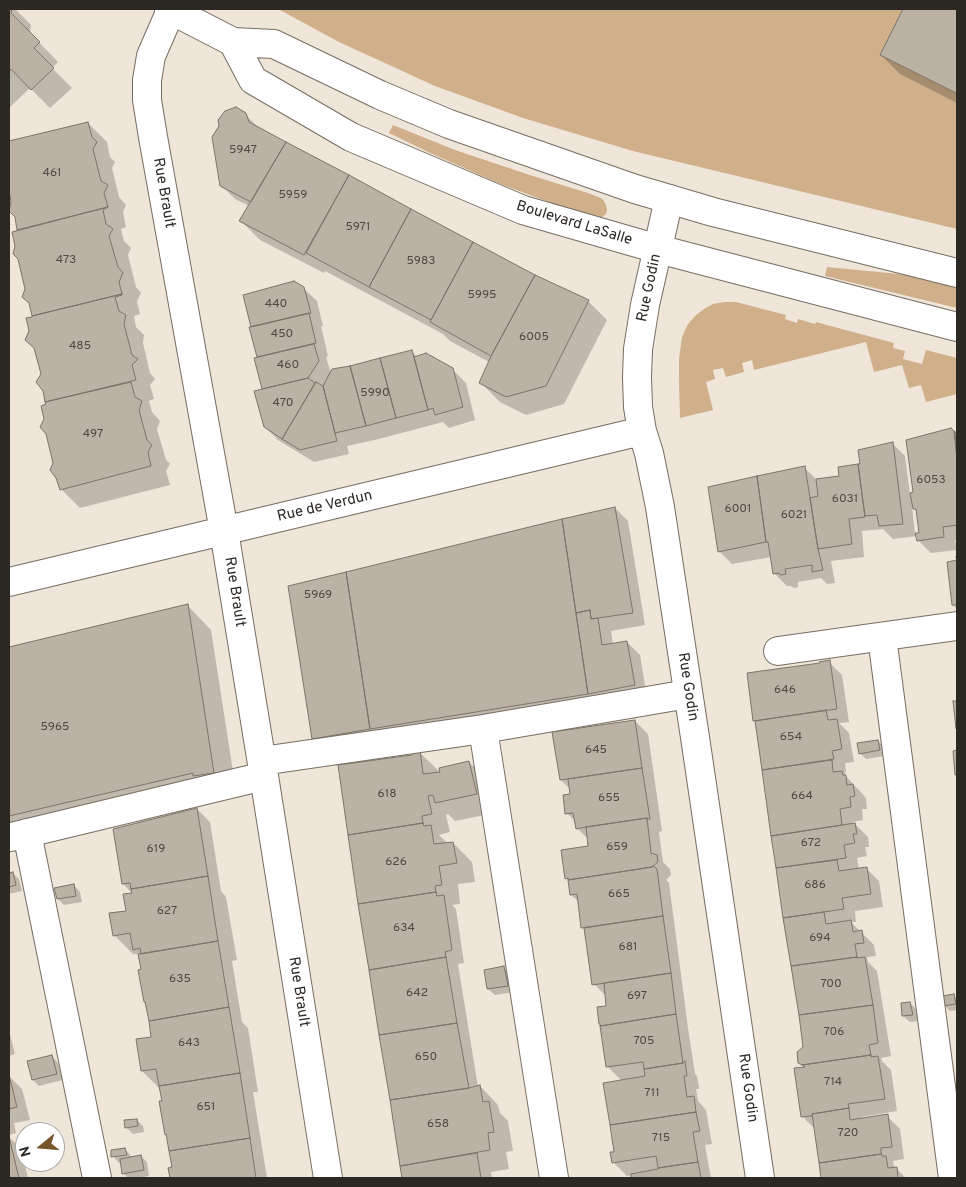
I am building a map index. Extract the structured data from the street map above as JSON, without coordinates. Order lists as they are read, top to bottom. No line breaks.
{"streets":{"street":["Rue Brault","Boulevard LaSalle","Rue Godin","Rue de Verdun"]},"crossings":[["Rue Brault","Rue de Verdun"],["Boulevard LaSalle","Rue Godin"],["Rue Godin","Rue de Verdun"]],"house_numbers":["5947","461","5959","5971","473","5983","5995","440","450","6005","485","460","5990","470","497","6053","6031","6001","6021","5969","646","5965","654","645","618","664","655","672","659","619","626","686","665","627","634","694","681","635","700","642","697","706","705","643","650","714","711","651","658","720","715"],"north":"left"}
